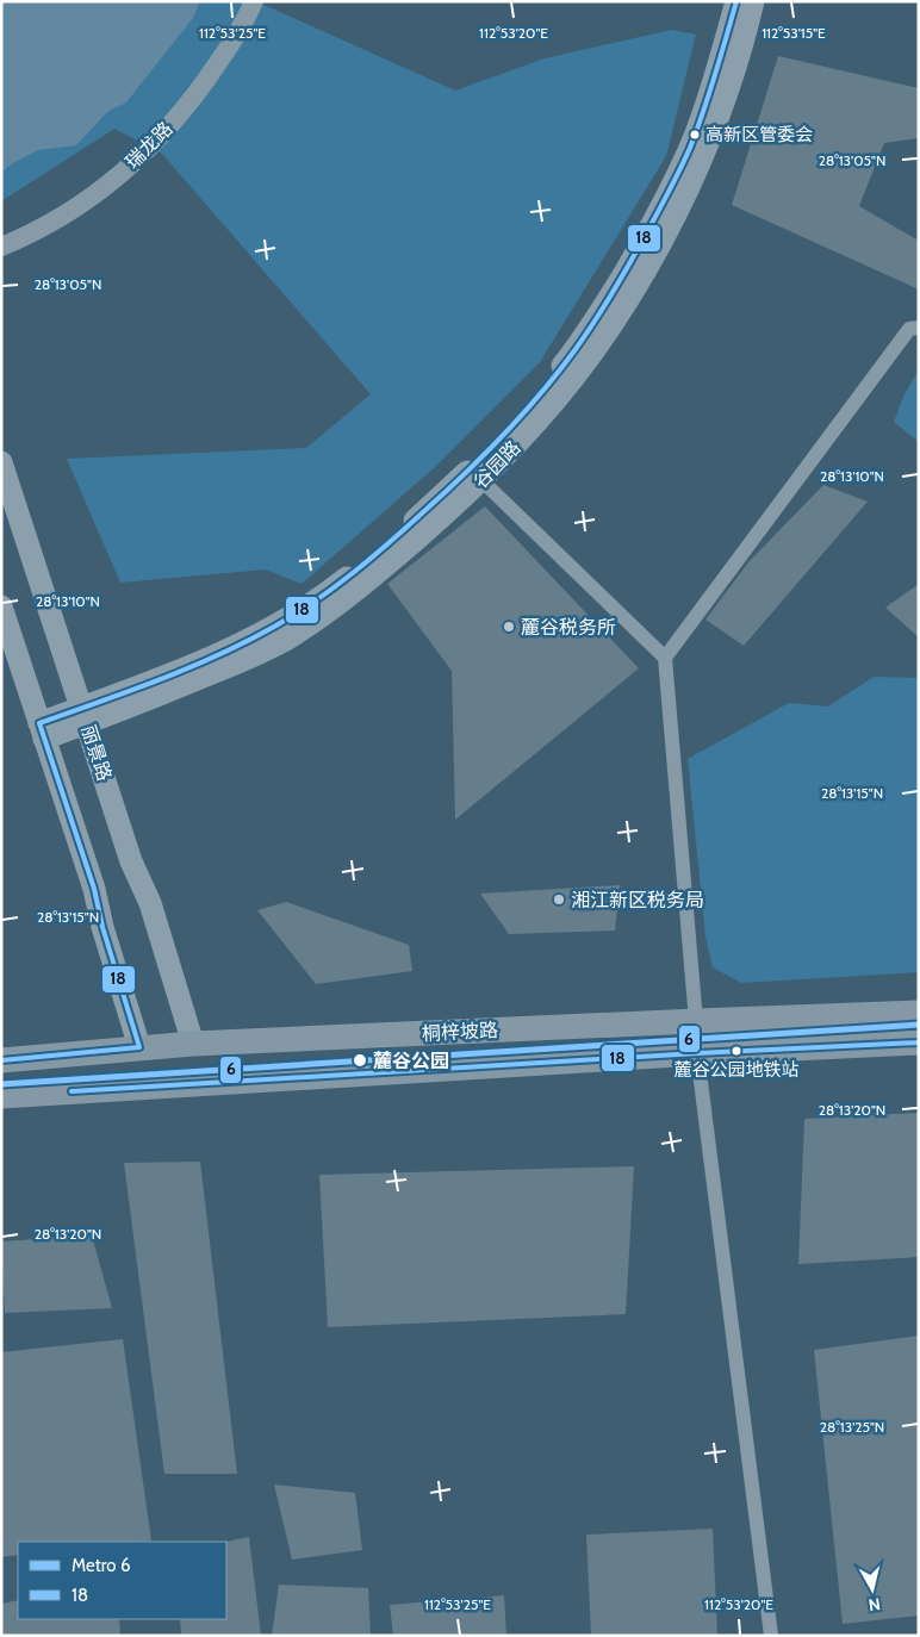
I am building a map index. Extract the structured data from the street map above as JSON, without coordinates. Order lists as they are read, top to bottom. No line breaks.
{"streets":{"main road":["谷园路","丽景路","桐梓坡路"],"street":["瑞龙路"]},"crossings":[["谷园路","丽景路"],["丽景路","桐梓坡路"]],"places":["高新区管委会","麓谷税务所","湘江新区税务局","麓谷公园地铁站","麓谷公园"],"lines":["transit line 18","metro line 6"],"legend":["Metro 6","18"],"north":"bottom","coordinates":["112°53'25\"E","112°53'20\"E","112°53'15\"E","28°13'05\"N","28°13'10\"N","28°13'15\"N","28°13'20\"N","28°13'25\"N"]}
